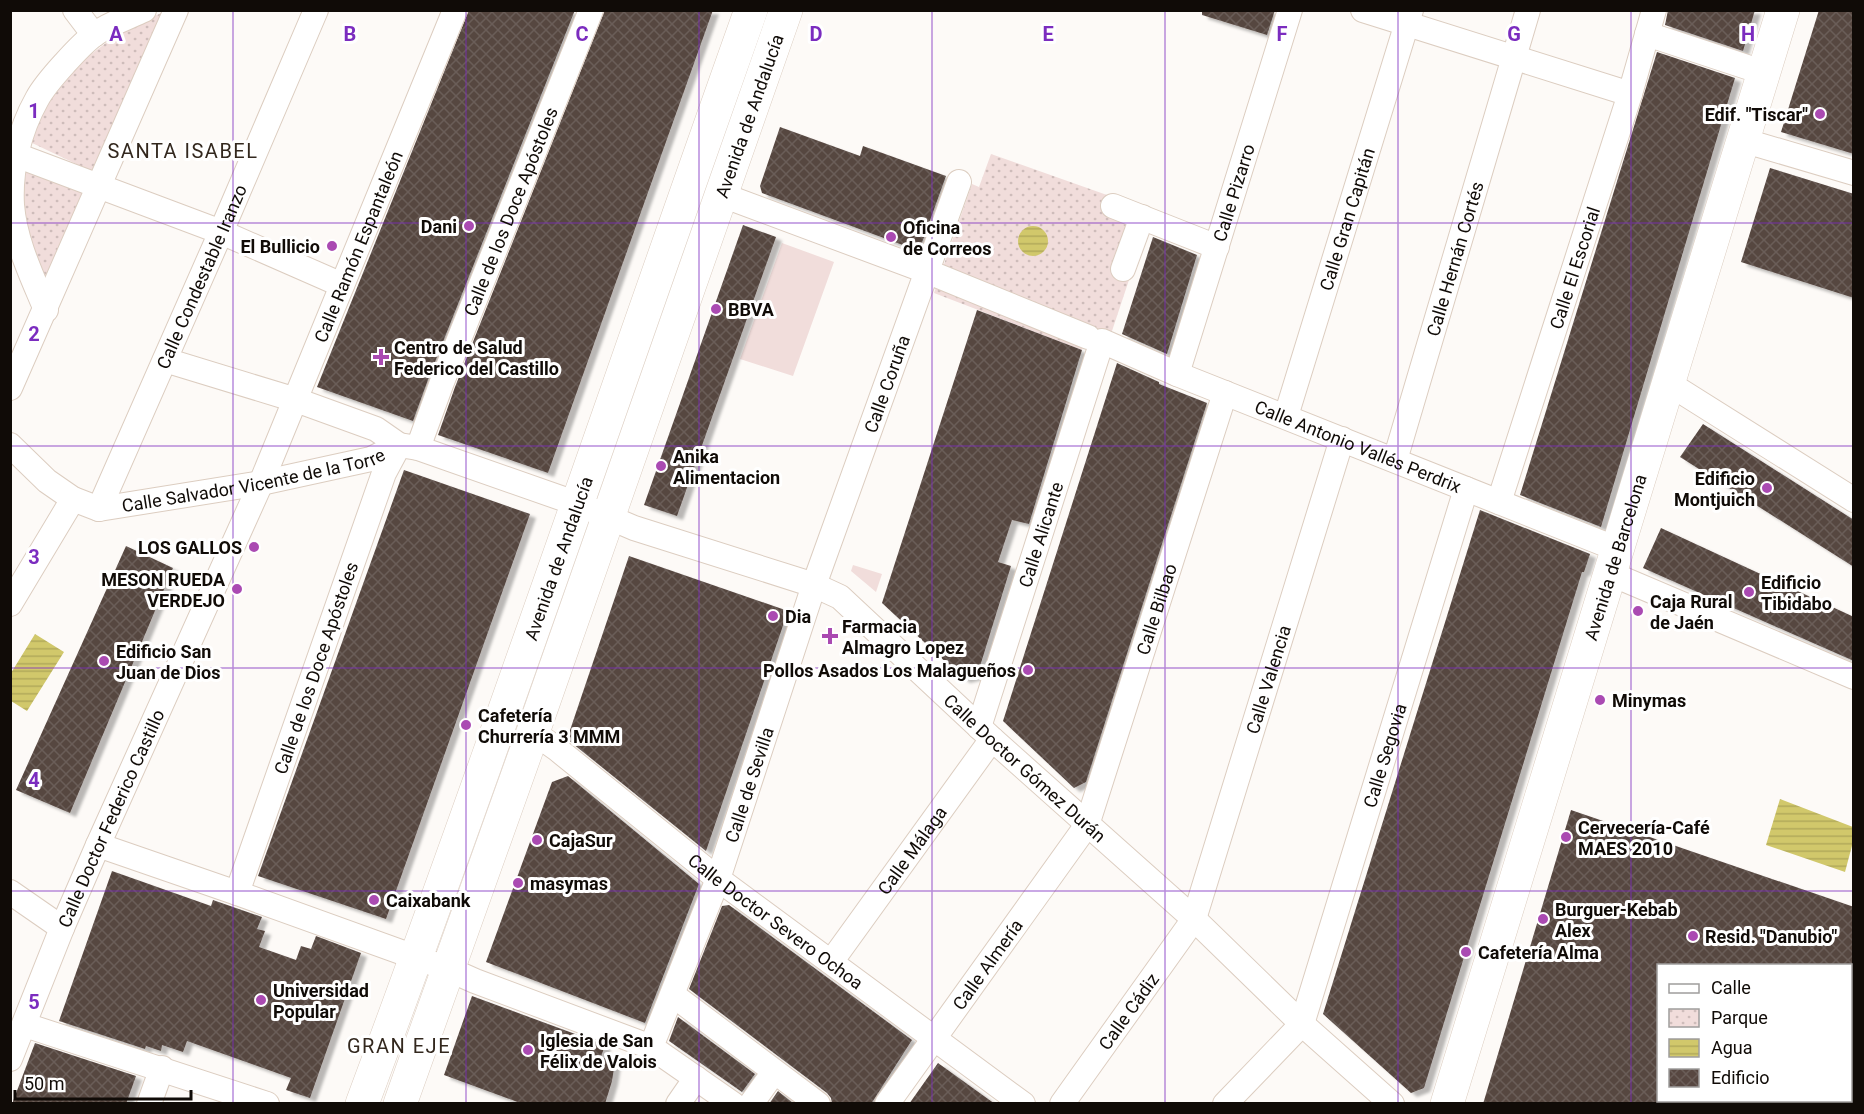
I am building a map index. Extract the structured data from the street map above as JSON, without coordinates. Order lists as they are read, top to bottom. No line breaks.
{"streets":{"main road":["Avenida de Andalucía","Avenida de Barcelona"],"street":["Calle Pizarro","Calle de los Doce Apóstoles","Calle Gran Capitán","Calle Ramón Espantaleón","Calle Hernán Cortés","Calle El Escorial","Calle Condestable Iranzo","Calle Coruña","Calle Antonio Vallés Perdrix","Calle Salvador Vicente de la Torre","Calle Alicante","Calle Bilbao","Calle Valencia","Calle Segovia","Calle Doctor Gómez Durán","Calle de Sevilla","Calle Doctor Federico Castillo","Calle Málaga","Calle Doctor Severo Ochoa","Calle Almería","Calle Cádiz"]},"crossings":[["Avenida de Andalucía","Calle Antonio Vallés Perdrix"],["Avenida de Andalucía","Calle Doctor Gómez Durán"],["Avenida de Andalucía","Calle Doctor Severo Ochoa"],["Calle Pizarro","Calle Antonio Vallés Perdrix"],["Calle de los Doce Apóstoles","Calle Salvador Vicente de la Torre"],["Calle Gran Capitán","Calle Antonio Vallés Perdrix"],["Calle Ramón Espantaleón","Calle Salvador Vicente de la Torre"],["Calle Ramón Espantaleón","Calle Doctor Federico Castillo"],["Calle Hernán Cortés","Calle Antonio Vallés Perdrix"],["Calle El Escorial","Calle Antonio Vallés Perdrix"],["Calle Condestable Iranzo","Calle Salvador Vicente de la Torre"],["Calle Coruña","Calle Antonio Vallés Perdrix"],["Calle Coruña","Calle Doctor Gómez Durán"],["Calle Coruña","Calle de Sevilla"],["Calle Antonio Vallés Perdrix","Calle Alicante"],["Calle Antonio Vallés Perdrix","Avenida de Barcelona"],["Calle Antonio Vallés Perdrix","Calle Bilbao"],["Calle Antonio Vallés Perdrix","Calle Valencia"],["Calle Antonio Vallés Perdrix","Calle Segovia"],["Calle Salvador Vicente de la Torre","Calle Doctor Federico Castillo"],["Calle Alicante","Calle Doctor Gómez Durán"],["Calle Alicante","Calle Málaga"],["Calle Bilbao","Calle Doctor Gómez Durán"],["Calle Bilbao","Calle Almería"],["Calle Valencia","Calle Doctor Gómez Durán"],["Calle Valencia","Calle Cádiz"],["Calle Segovia","Calle Doctor Gómez Durán"],["Calle Doctor Gómez Durán","Calle de Sevilla"],["Calle Doctor Gómez Durán","Calle Málaga"],["Calle Doctor Gómez Durán","Calle Almería"],["Calle Doctor Gómez Durán","Calle Cádiz"],["Calle de Sevilla","Calle Doctor Severo Ochoa"],["Calle Málaga","Calle Doctor Severo Ochoa"],["Calle Doctor Severo Ochoa","Calle Almería"]],"districts":["SANTA ISABEL","GRAN EJE"],"places":{"other":["Edif. \"Tiscar\"","Dani","Oficina de Correos","El Bullicio","BBVA","Anika Alimentacion","Edificio Montjuich","LOS GALLOS","MESON RUEDA VERDEJO","Edificio Tibidabo","Caja Rural de Jaén","Dia","Edificio San Juan de Dios","Pollos Asados Los Malagueños","Minymas","Cafetería Churrería 3 MMM","Cervecería-Café MAES 2010","CajaSur","masymas","Caixabank","Burguer-Kebab Alex","Resid. \"Danubio\"","Cafetería Alma","Universidad Popular","Iglesia de San Félix de Valois"],"health":["Centro de Salud Federico del Castillo","Farmacia Almagro Lopez"]},"legend":["Calle","Parque","Agua","Edificio"],"scale_bar":"50 m","grid":{"columns":["A","B","C","D","E","F","G","H"],"rows":["1","2","3","4","5"]}}
